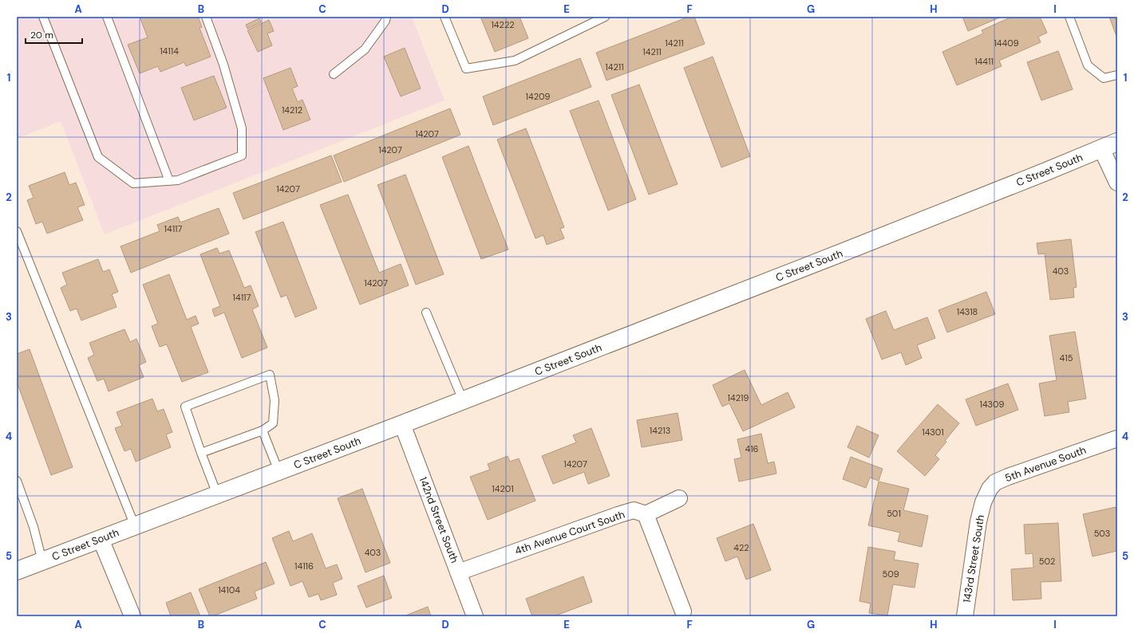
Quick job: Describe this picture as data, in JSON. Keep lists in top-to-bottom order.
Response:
{
  "streets": {
    "street": [
      "C Street South",
      "5th Avenue South",
      "142nd Street South",
      "4th Avenue Court South",
      "143rd Street South"
    ]
  },
  "crossings": [
    ["C Street South", "142nd Street South"],
    ["5th Avenue South", "143rd Street South"],
    ["142nd Street South", "4th Avenue Court South"]
  ],
  "house_numbers": [
    "14222",
    "14211",
    "14409",
    "14114",
    "14211",
    "14411",
    "14211",
    "14209",
    "14212",
    "14207",
    "14207",
    "14207",
    "14117",
    "403",
    "14207",
    "14117",
    "14318",
    "415",
    "14219",
    "14309",
    "14213",
    "14301",
    "416",
    "14207",
    "14201",
    "501",
    "503",
    "422",
    "403",
    "502",
    "14116",
    "509",
    "14104"
  ],
  "scale_bar": "20 m",
  "grid": {
    "columns": [
      "A",
      "B",
      "C",
      "D",
      "E",
      "F",
      "G",
      "H",
      "I"
    ],
    "rows": [
      "1",
      "2",
      "3",
      "4",
      "5"
    ]
  }
}
